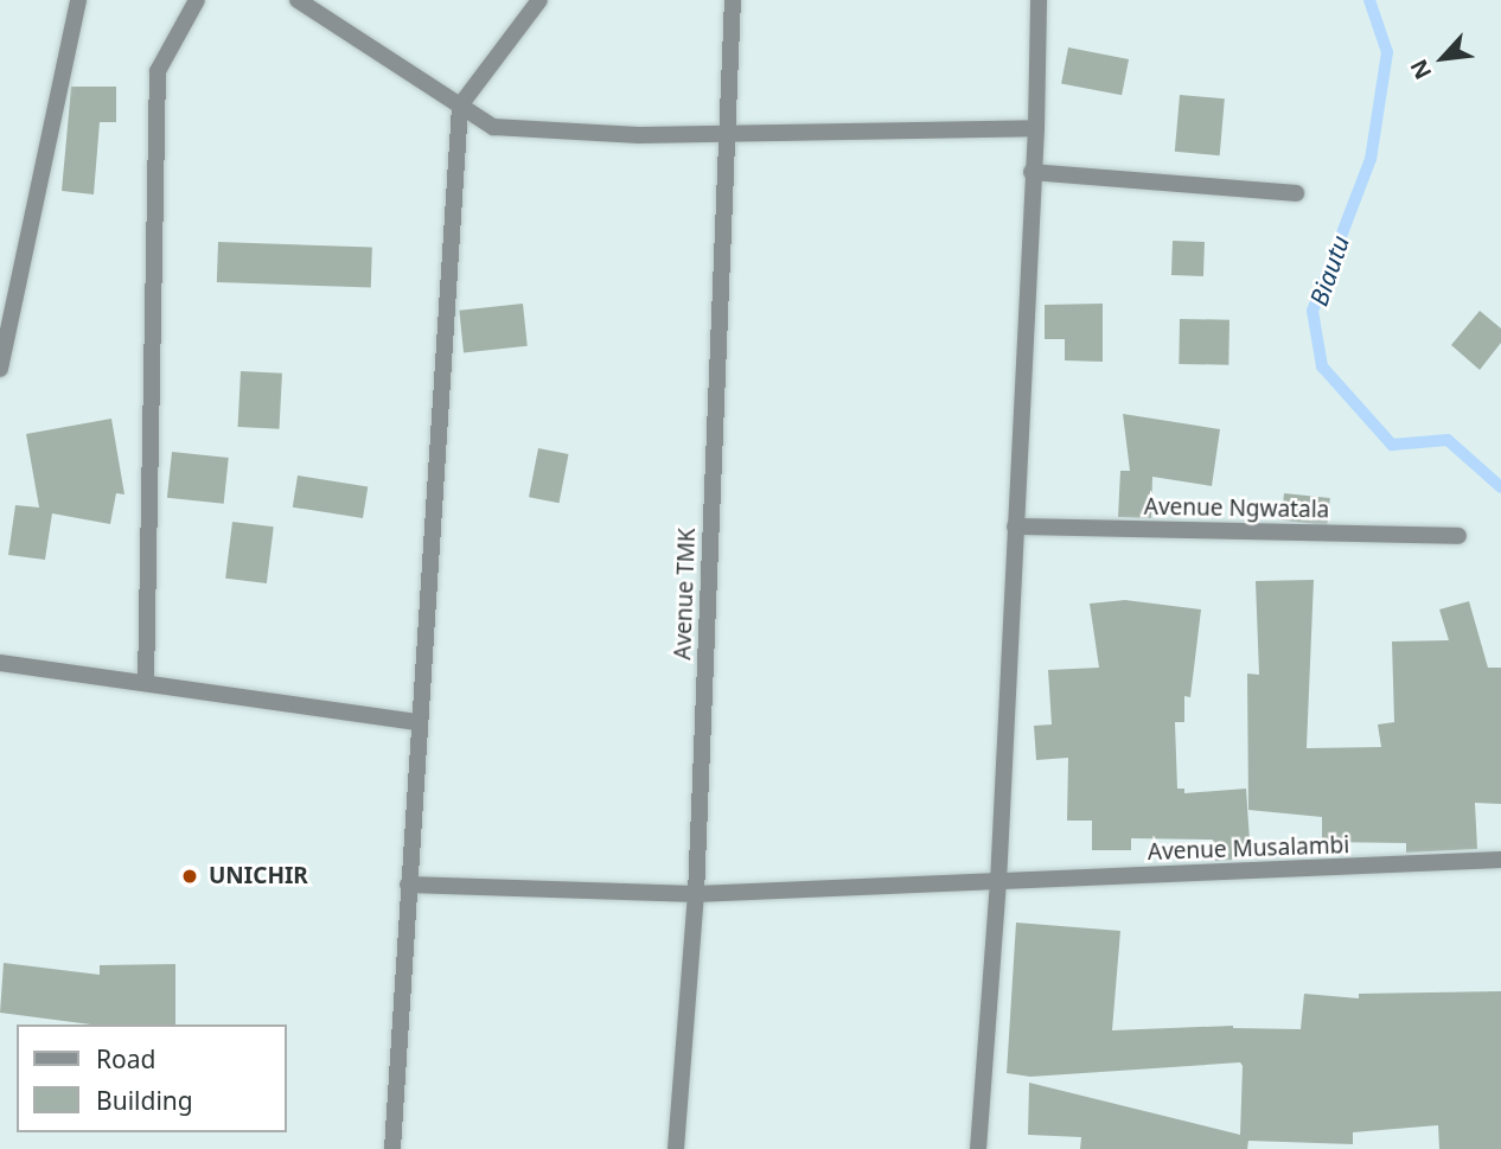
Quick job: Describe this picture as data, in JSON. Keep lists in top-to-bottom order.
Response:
{
  "streets": {
    "street": ["Avenue Ngwatala", "Avenue TMK", "Avenue Musalambi"]
  },
  "crossings": [
    ["Avenue TMK", "Avenue Musalambi"]
  ],
  "water": ["Biautu"],
  "places": ["UNICHIR"],
  "legend": ["Road", "Building"],
  "north": "bottom left"
}
